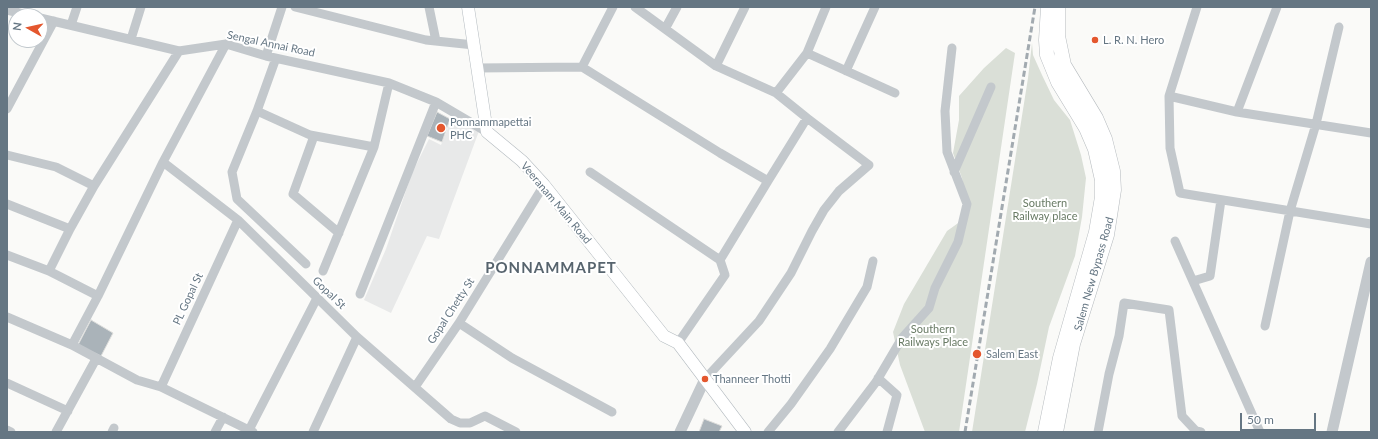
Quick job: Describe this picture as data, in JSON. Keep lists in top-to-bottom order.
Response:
{
  "streets": {
    "main road": ["Veeranam Main Road", "Salem New Bypass Road"],
    "street": [
      "Sengal Annai Road",
      "Gopal St",
      "PL Gopal St",
      "Gopal Chetty St"
    ]
  },
  "crossings": [
    ["Sengal Annai Road", "Veeranam Main Road"],
    ["Veeranam Main Road", "Gopal Chetty St"],
    ["Gopal St", "PL Gopal St"],
    ["Gopal St", "Gopal Chetty St"]
  ],
  "districts": ["PONNAMMAPET"],
  "parks": ["Southern Railway place", "Southern Railways Place"],
  "places": [
    "L. R. N. Hero",
    "Ponnammapettai PHC",
    "Salem East",
    "Thanneer Thotti"
  ],
  "scale_bar": "50 m",
  "north": "left"
}
